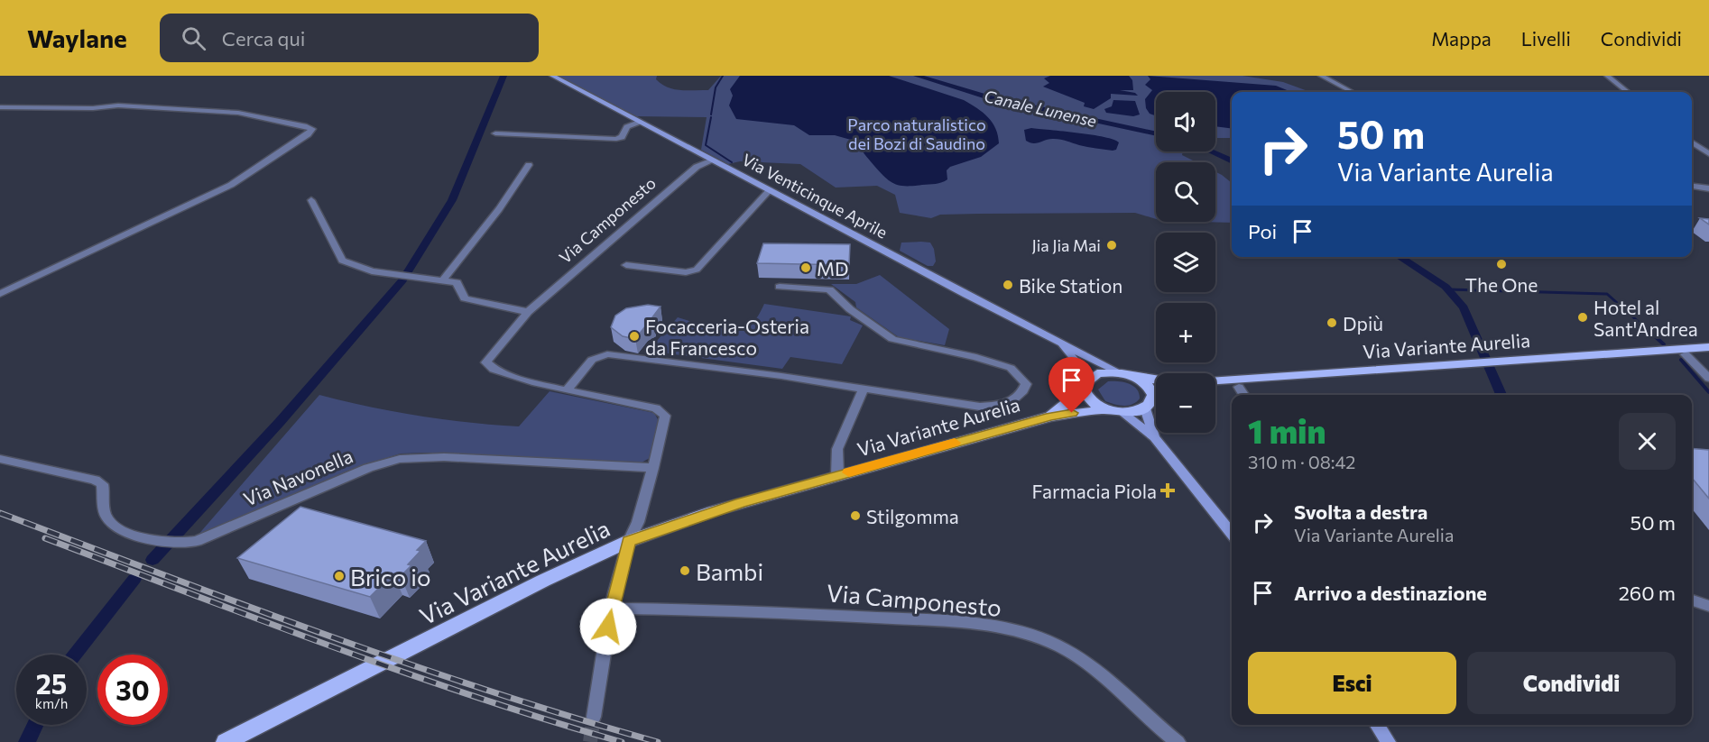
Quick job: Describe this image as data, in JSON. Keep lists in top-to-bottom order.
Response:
{
  "streets": {
    "main road": ["Via Venticinque Aprile", "Via Variante Aurelia"],
    "street": ["Via Camponesto", "Via Navonella"]
  },
  "crossings": [
    ["Via Venticinque Aprile", "Via Camponesto"],
    ["Via Venticinque Aprile", "Via Variante Aurelia"],
    ["Via Camponesto", "Via Variante Aurelia"],
    ["Via Camponesto", "Via Navonella"]
  ],
  "water": ["Canale Lunense"],
  "parks": ["Parco naturalistico dei Bozi di Saudino"],
  "places": {
    "other": [
      "Jia Jia Mai",
      "The One",
      "MD",
      "Bike Station",
      "Hotel al Sant'Andrea",
      "Dpiù",
      "Focacceria-Osteria da Francesco",
      "Stilgomma",
      "Bambi",
      "Brico io"
    ],
    "health": ["Farmacia Piola"]
  },
  "page": {
    "header": "Waylane",
    "search": "Cerca qui",
    "nav": ["Mappa", "Livelli", "Condividi"],
    "map_buttons": ["+", "−"],
    "turn": ["50 m", "Via Variante Aurelia"],
    "then": "Poi",
    "heading": ["1 min", "310 m · 08:42"],
    "list": [
      {
        "name": "Svolta a destra",
        "note": "Via Variante Aurelia",
        "value": "50 m"
      },
      {
        "name": "Arrivo a destinazione",
        "value": "260 m"
      }
    ],
    "buttons": ["Esci", "Condividi"],
    "speed": "25 km/h",
    "limit": "30"
  }
}
